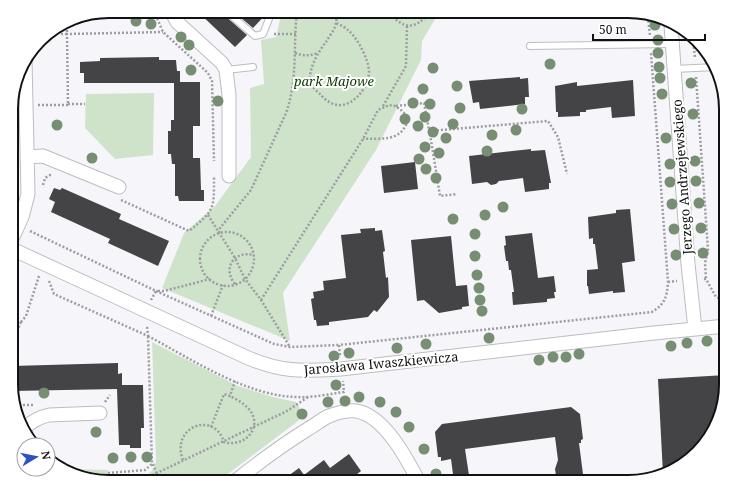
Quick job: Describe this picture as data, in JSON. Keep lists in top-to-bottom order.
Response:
{
  "streets": {
    "street": ["Jerzego Andrzejewskiego", "Jarosława Iwaszkiewicza"]
  },
  "crossings": [
    ["Jerzego Andrzejewskiego", "Jarosława Iwaszkiewicza"]
  ],
  "parks": ["park Majowe"],
  "scale_bar": "50 m",
  "north": "right"
}
